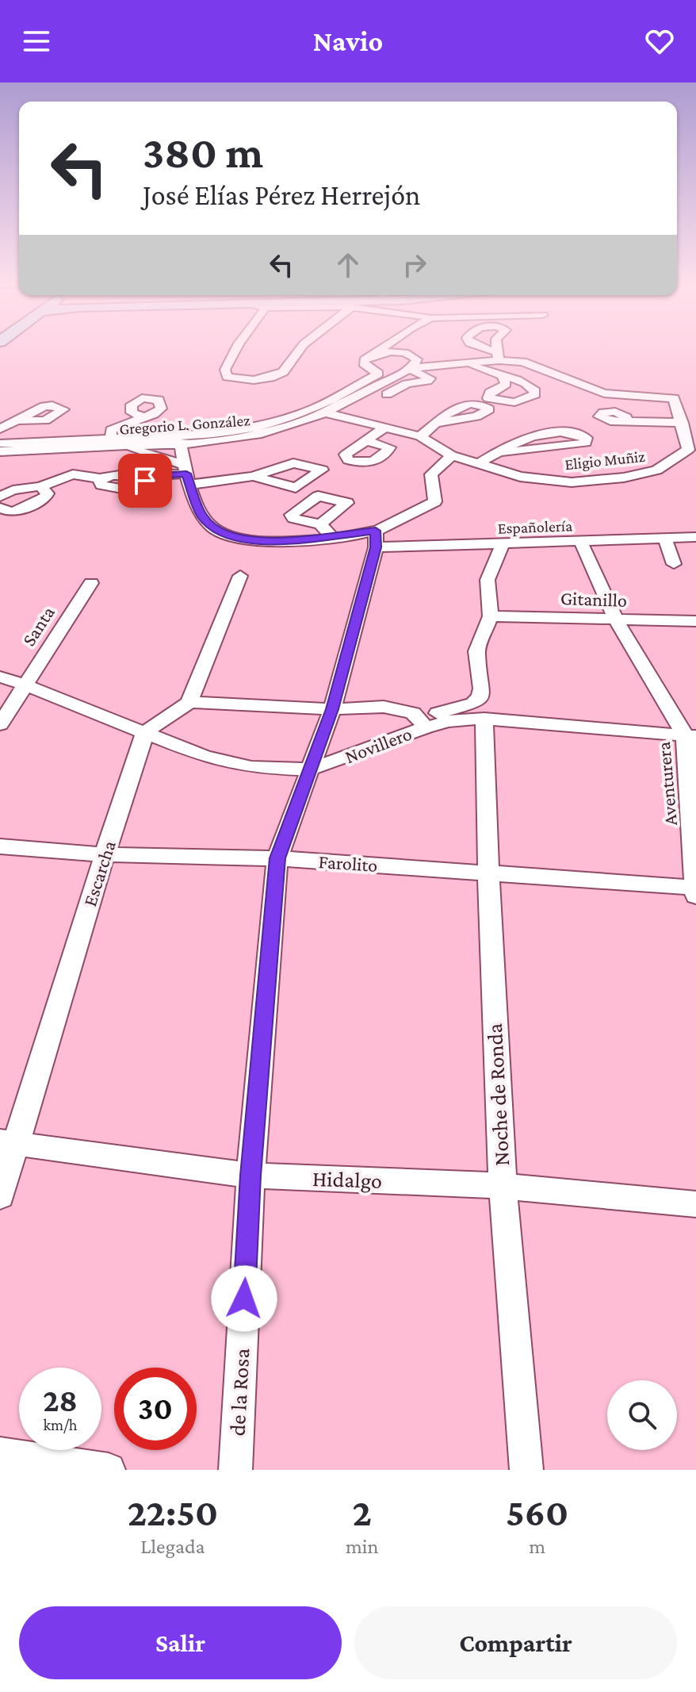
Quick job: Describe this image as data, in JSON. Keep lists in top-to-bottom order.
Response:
{
  "streets": {
    "street": [
      "Gregorio L. González",
      "Eligio Muñiz",
      "Españolería",
      "Gitanillo",
      "Santa",
      "Novillero",
      "Aventurera",
      "Farolito",
      "Escarcha",
      "Noche de Ronda",
      "Hidalgo",
      "de la Rosa"
    ]
  },
  "crossings": [
    ["Gregorio L. González", "Eligio Muñiz"],
    ["Españolería", "Aventurera"],
    ["Españolería", "de la Rosa"],
    ["Gitanillo", "Aventurera"],
    ["Santa", "Novillero"],
    ["Novillero", "Aventurera"],
    ["Novillero", "Escarcha"],
    ["Novillero", "Noche de Ronda"],
    ["Novillero", "de la Rosa"],
    ["Aventurera", "Farolito"],
    ["Farolito", "Escarcha"],
    ["Farolito", "Noche de Ronda"],
    ["Farolito", "de la Rosa"],
    ["Escarcha", "Hidalgo"],
    ["Noche de Ronda", "Hidalgo"],
    ["Hidalgo", "de la Rosa"]
  ],
  "page": {
    "header": "Navio",
    "turn": ["380 m", "José Elías Pérez Herrejón"],
    "speed": "28 km/h",
    "limit": "30",
    "eta": [
      "22:50",
      "Llegada",
      "2",
      "min",
      "560",
      "m"
    ],
    "buttons": ["Salir", "Compartir"]
  }
}
